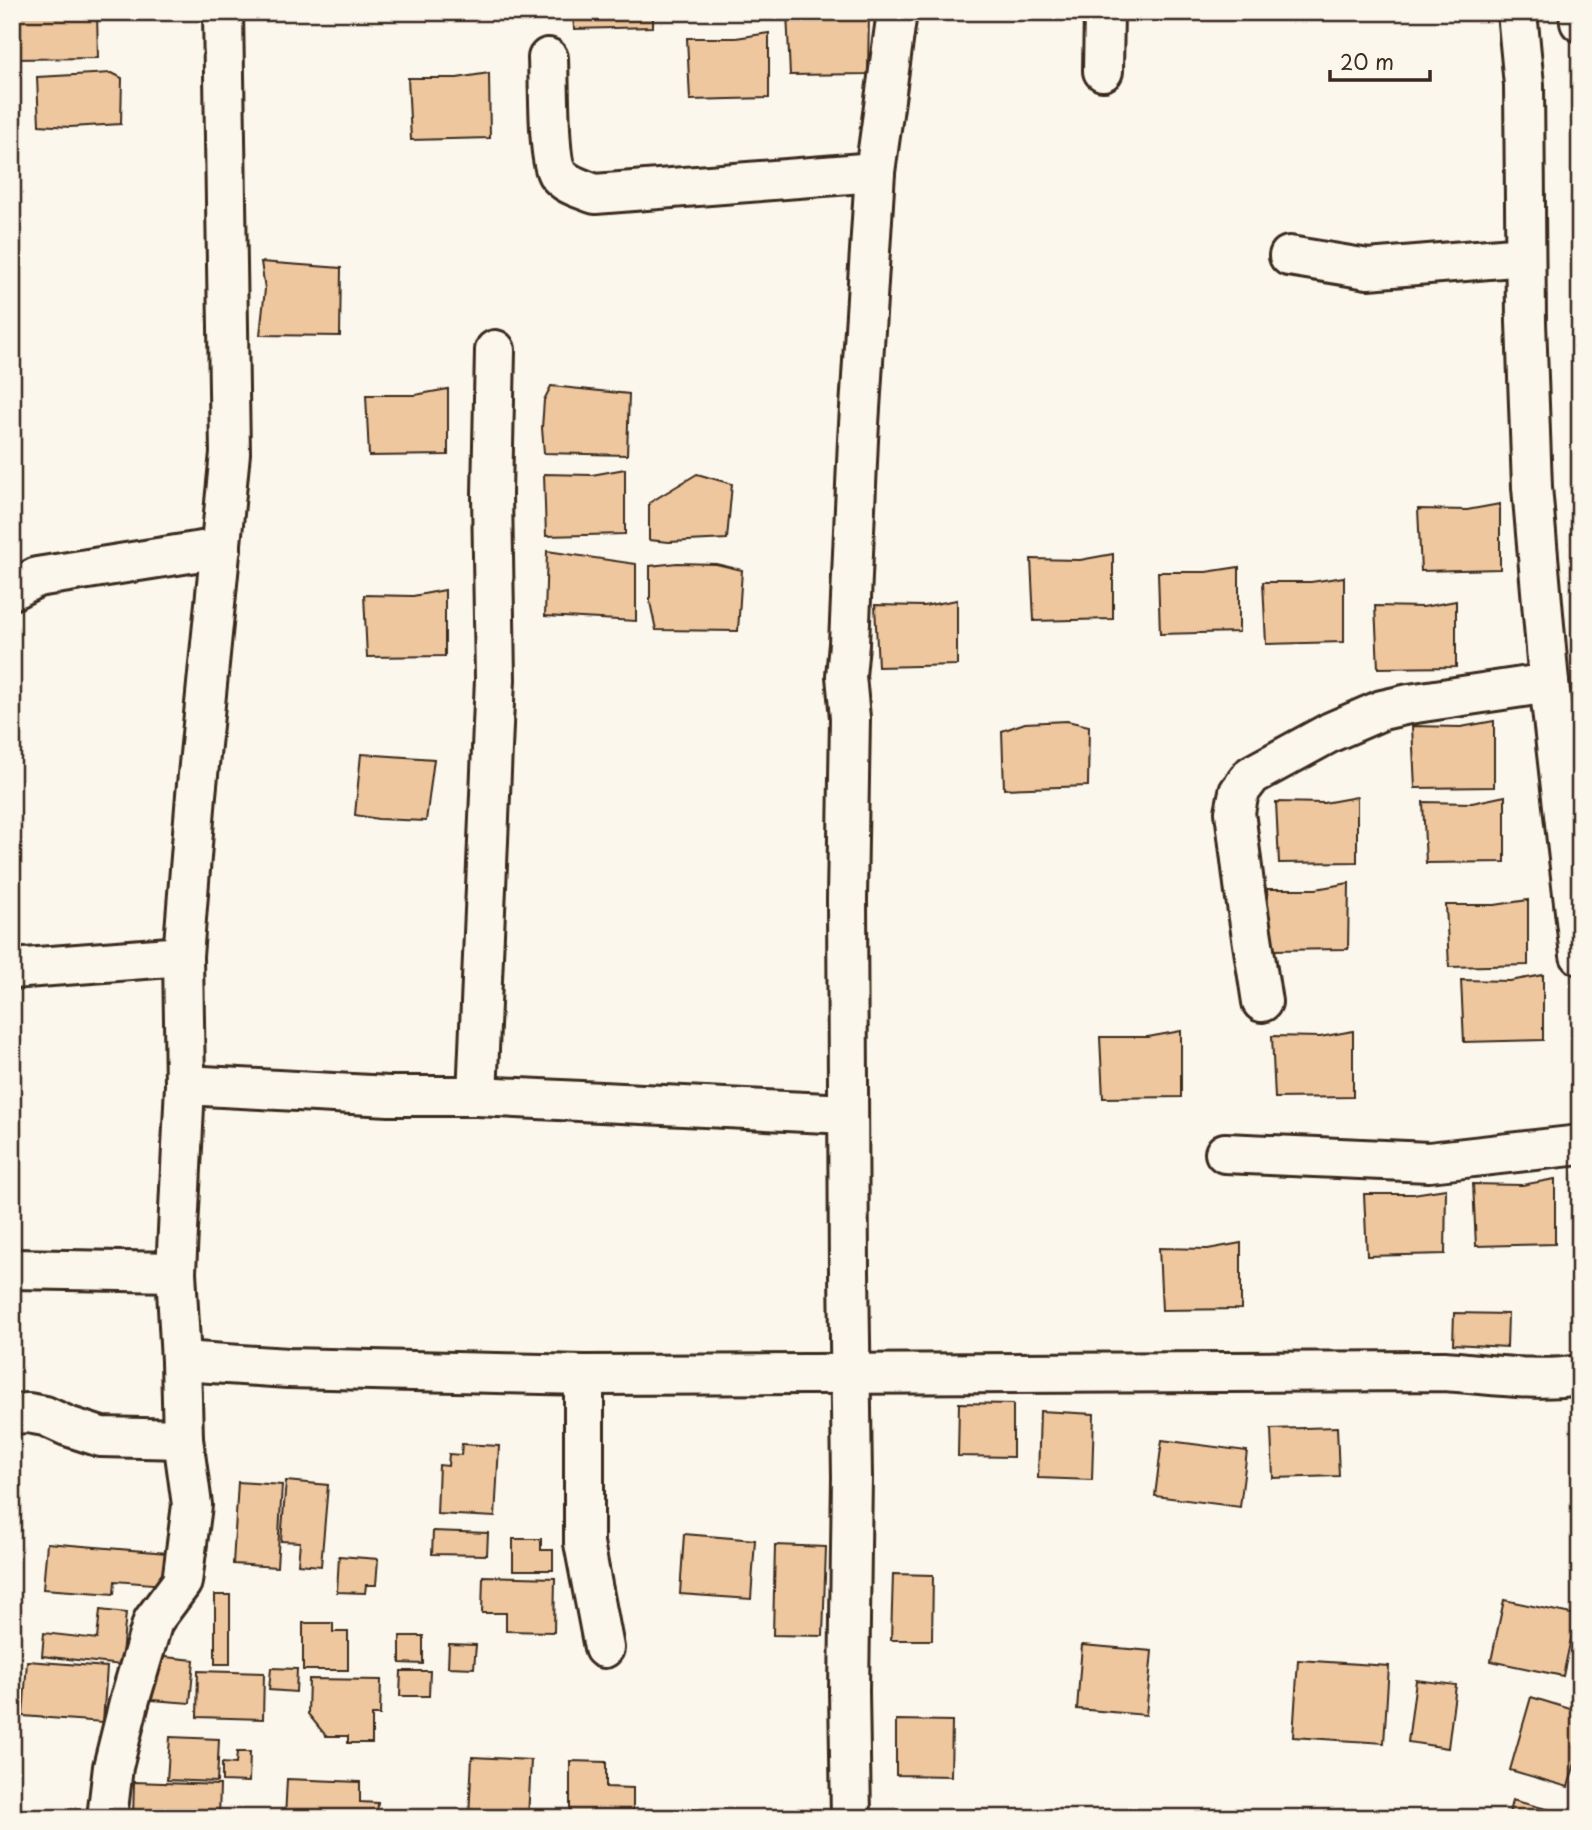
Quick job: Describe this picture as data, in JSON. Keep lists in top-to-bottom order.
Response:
{
  "scale_bar": "20 m"
}
